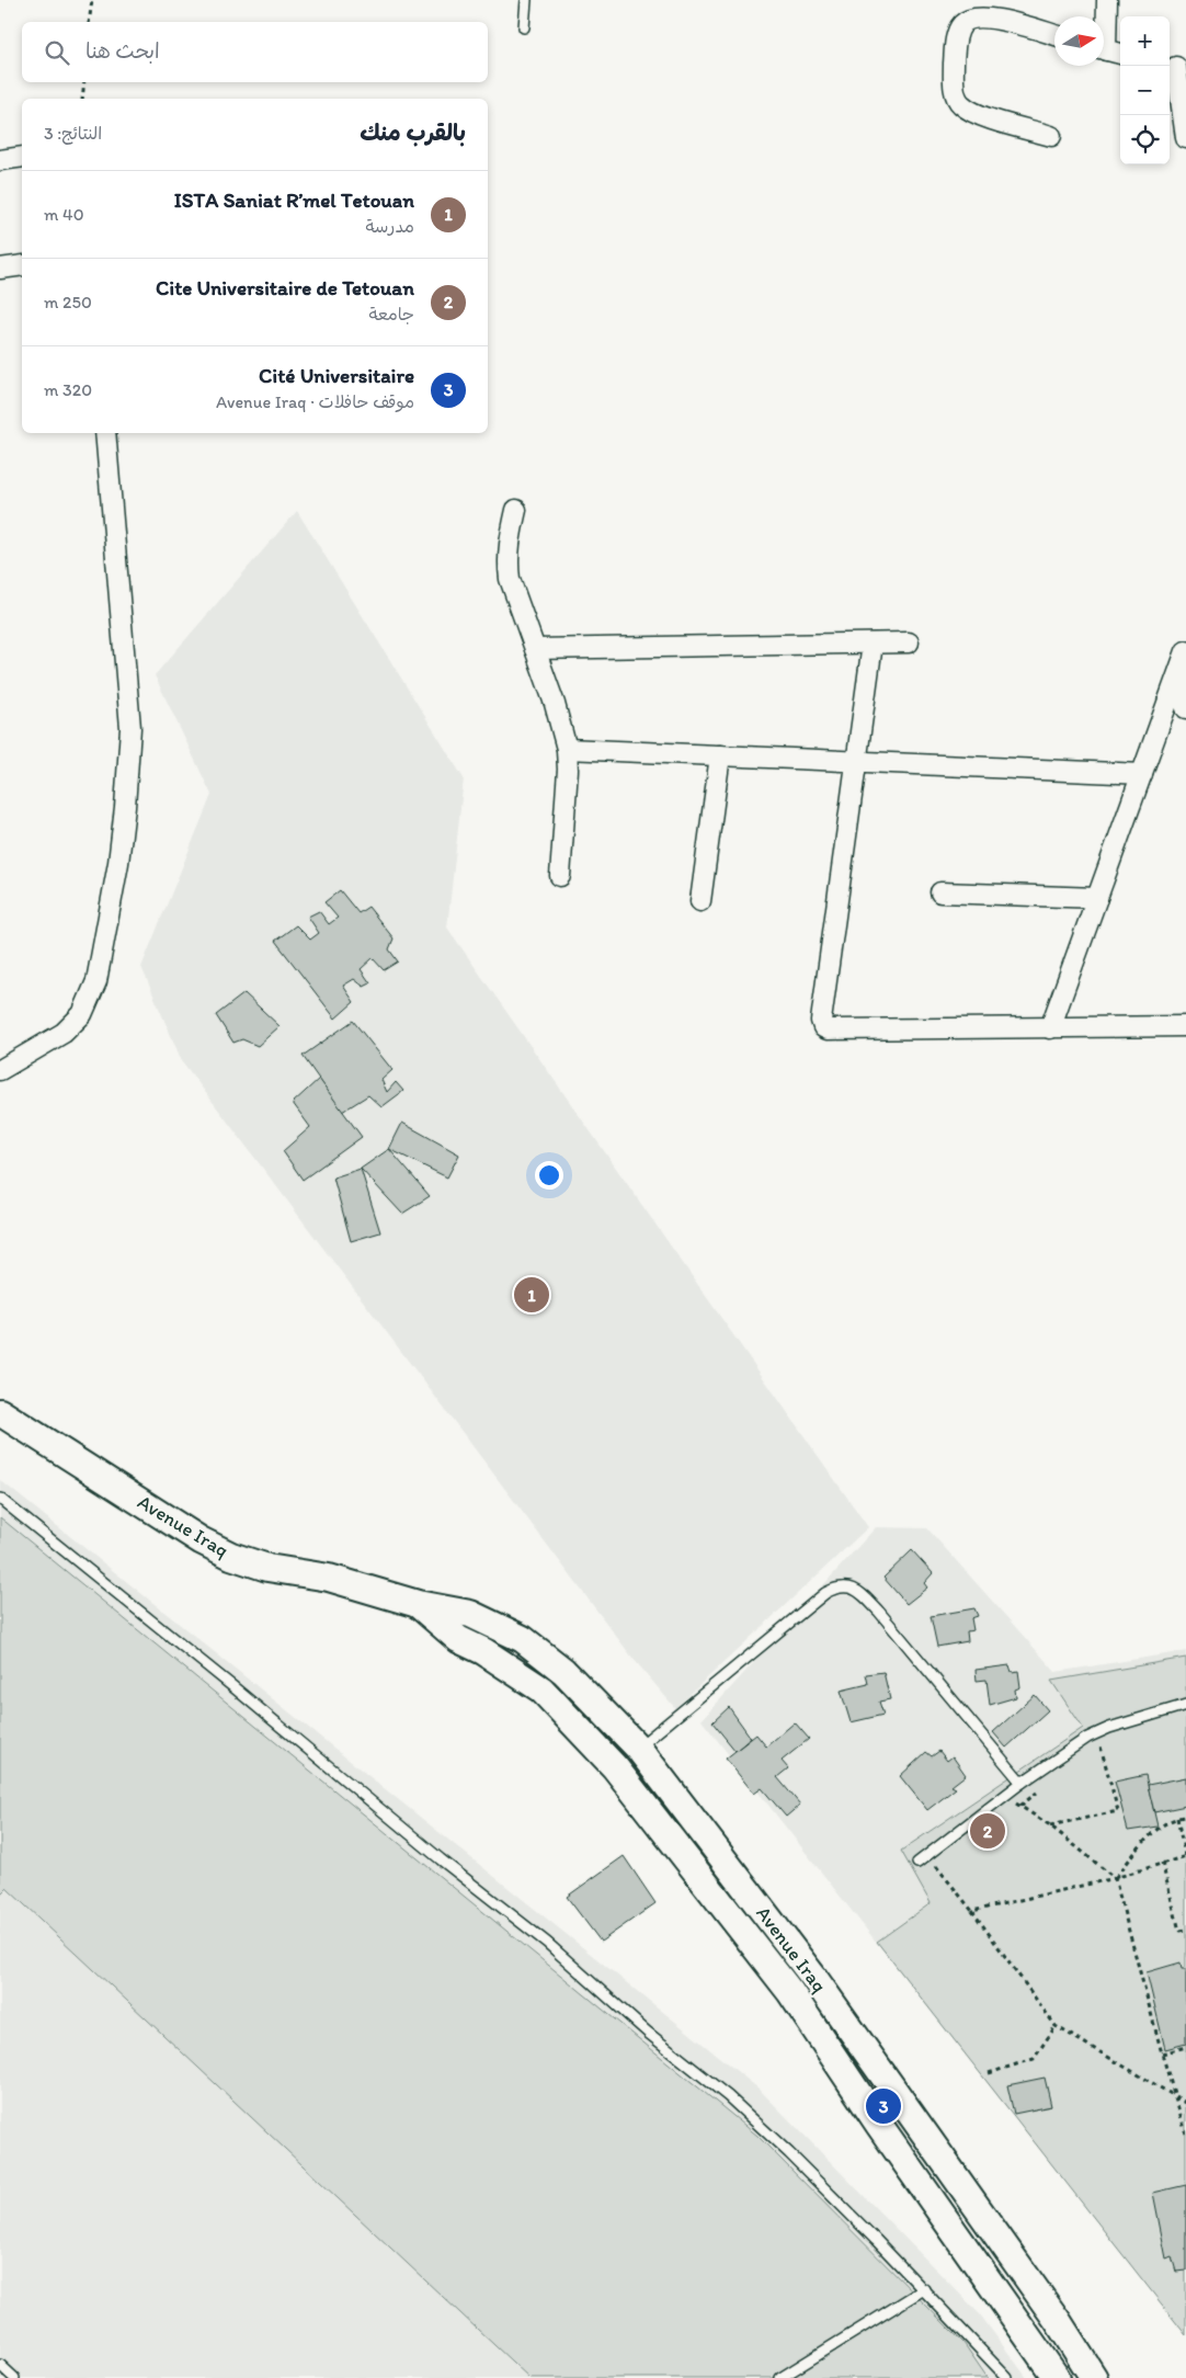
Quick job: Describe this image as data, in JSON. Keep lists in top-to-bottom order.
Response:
{
  "streets": {
    "street": ["Avenue Iraq"]
  },
  "north": "right",
  "page": {
    "map_buttons": ["+", "−"],
    "search": "ابحث هنا",
    "heading": ["بالقرب منك", "النتائج: 3"],
    "list": [
      {
        "mark": "1",
        "name": "ISTA Saniat R’mel Tetouan",
        "note": "مدرسة",
        "value": "40 m"
      },
      {
        "mark": "2",
        "name": "Cite Universitaire de Tetouan",
        "note": "جامعة",
        "value": "250 m"
      },
      {
        "mark": "3",
        "name": "Cité Universitaire",
        "note": "موقف حافلات · Avenue Iraq",
        "value": "320 m"
      }
    ],
    "pins": ["1", "2", "3"]
  }
}
